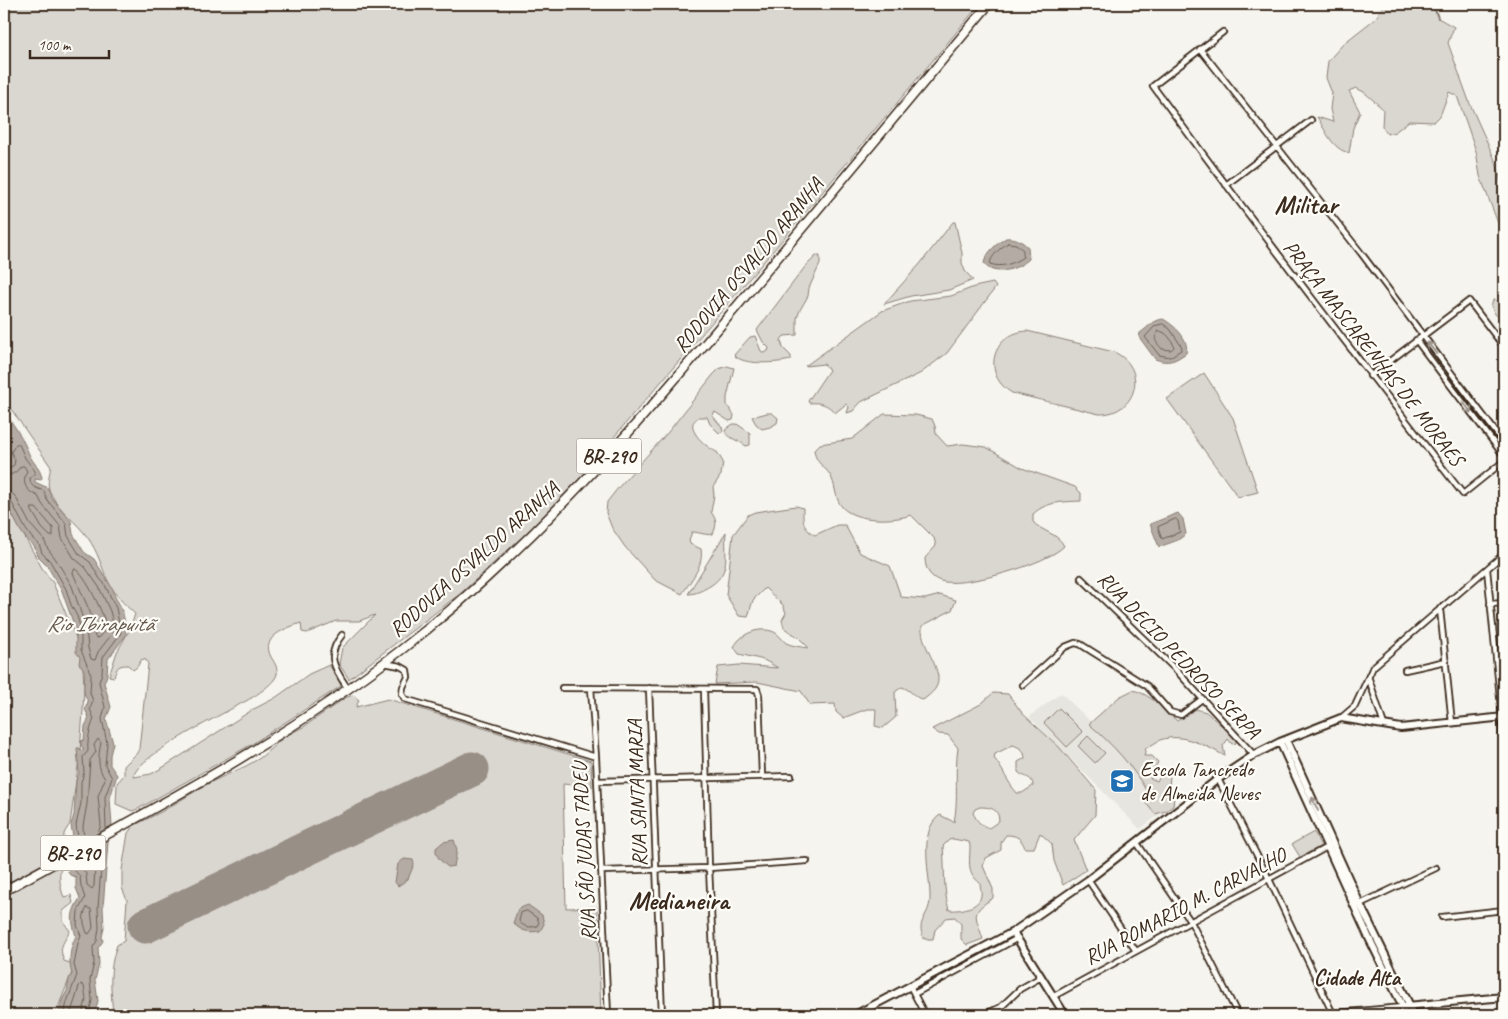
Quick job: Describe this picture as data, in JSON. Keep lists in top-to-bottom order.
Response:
{
  "streets": {
    "highway": ["RODOVIA OSVALDO ARANHA", "BR-290"],
    "street": [
      "PRAÇA MASCARENHAS DE MORAES",
      "RUA DECIO PEDROSO SERPA",
      "RUA SANTA MARIA",
      "RUA SÃO JUDAS TADEU",
      "RUA ROMARIO M. CARVALHO"
    ]
  },
  "districts": ["Militar", "Medianeira", "Cidade Alta"],
  "water": ["Rio Ibirapuitã"],
  "places": {
    "school or university": ["Escola Tancredo de Almeida Neves"]
  },
  "scale_bar": "100 m"
}
